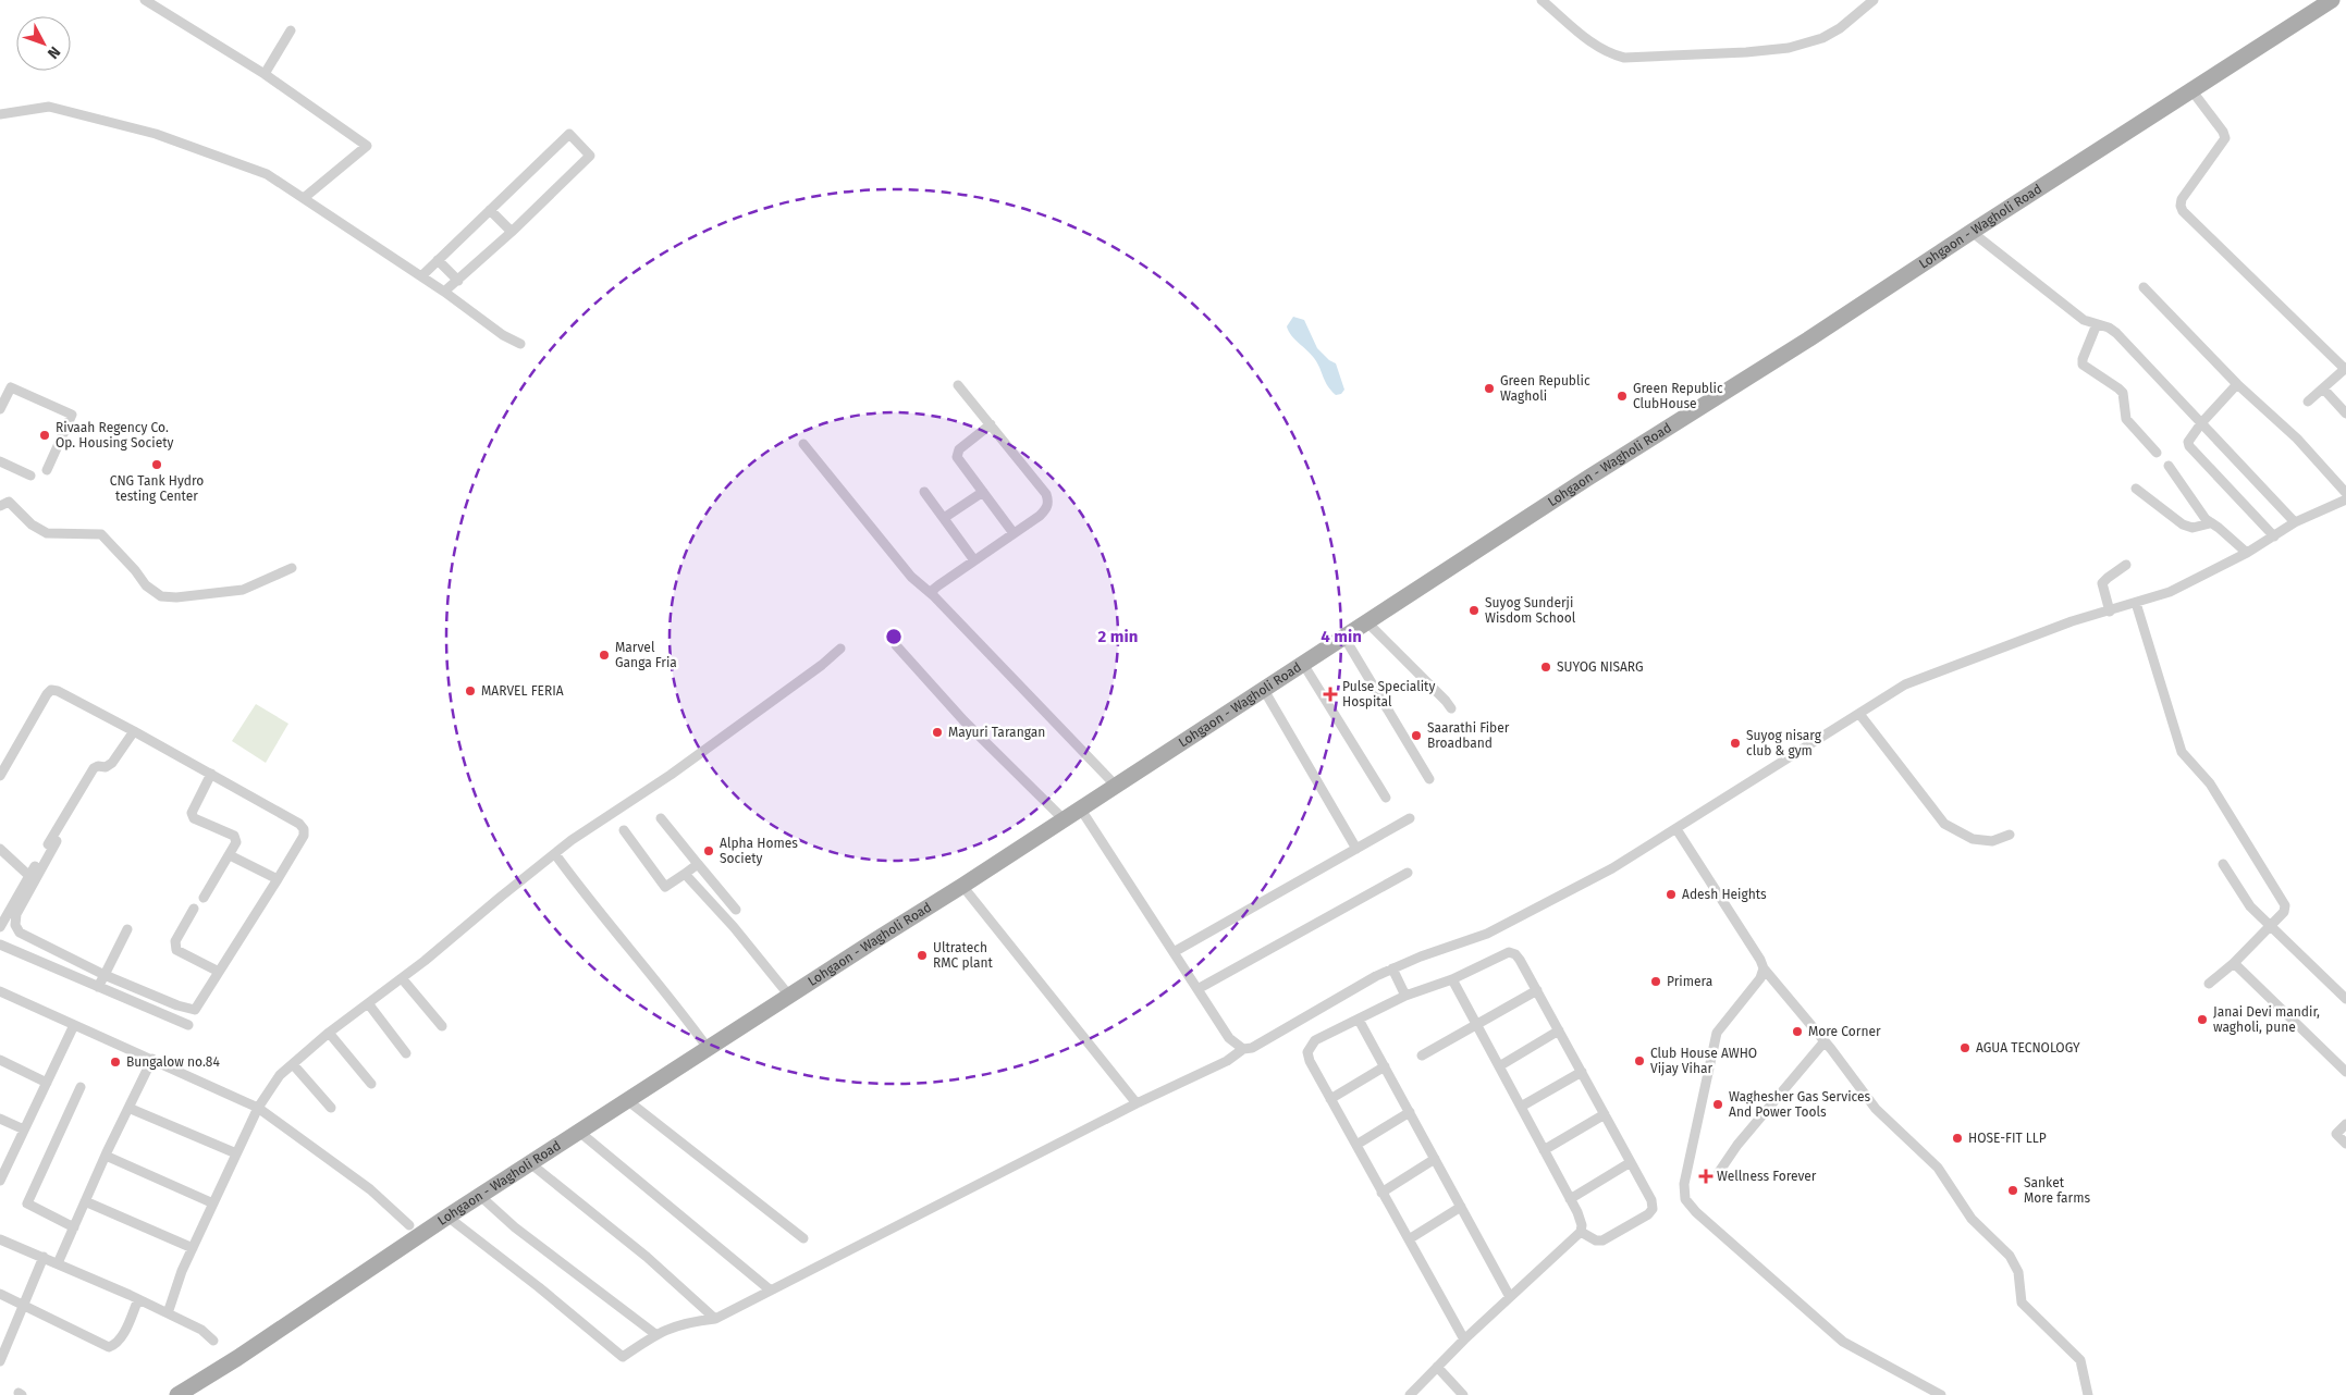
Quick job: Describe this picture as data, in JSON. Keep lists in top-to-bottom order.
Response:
{
  "streets": {
    "main road": ["Lohgaon - Wagholi Road"]
  },
  "places": {
    "other": [
      "Green Republic Wagholi",
      "Green Republic ClubHouse",
      "Rivaah Regency Co. Op. Housing Society",
      "CNG Tank Hydro testing Center",
      "Suyog Sunderji Wisdom School",
      "Marvel Ganga Fria",
      "SUYOG NISARG",
      "MARVEL FERIA",
      "Mayuri Tarangan",
      "Saarathi Fiber Broadband",
      "Suyog nisarg club & gym",
      "Alpha Homes Society",
      "Adesh Heights",
      "Ultratech RMC plant",
      "Primera",
      "Janai Devi mandir, wagholi, pune",
      "More Corner",
      "AGUA TECNOLOGY",
      "Club House AWHO Vijay Vihar",
      "Bungalow no.84",
      "Waghesher Gas Services And Power Tools",
      "HOSE-FIT LLP",
      "Sanket More farms"
    ],
    "health": ["Pulse Speciality Hospital", "Wellness Forever"]
  },
  "north": "bottom right",
  "rings": ["2 min", "4 min"]
}
